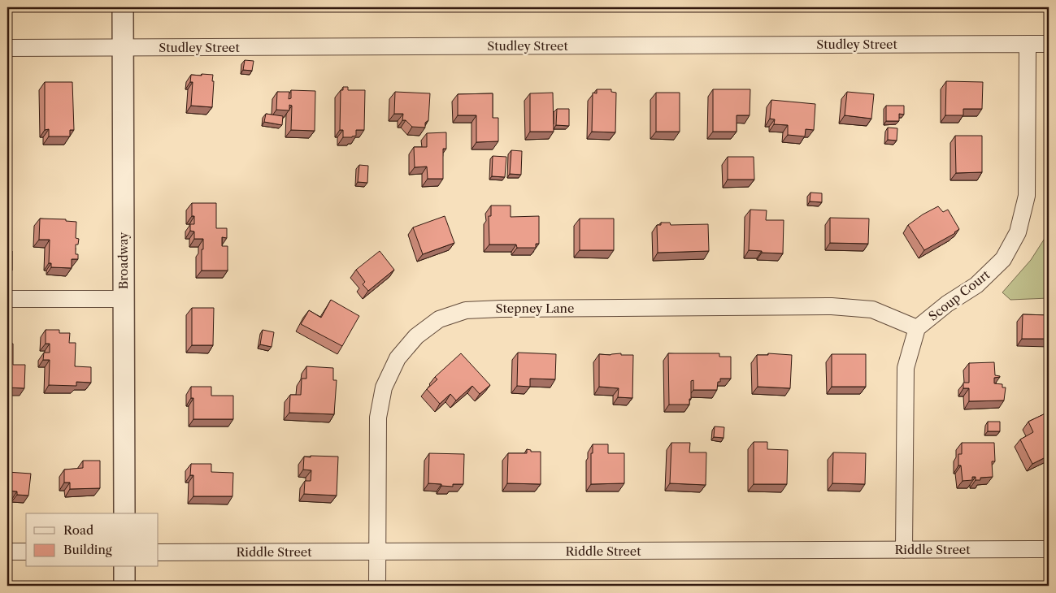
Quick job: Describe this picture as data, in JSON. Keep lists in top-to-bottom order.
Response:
{
  "streets": {
    "street": [
      "Studley Street",
      "Broadway",
      "Scoup Court",
      "Stepney Lane",
      "Riddle Street"
    ]
  },
  "crossings": [
    ["Studley Street", "Broadway"],
    ["Studley Street", "Scoup Court"],
    ["Scoup Court", "Stepney Lane"],
    ["Scoup Court", "Riddle Street"],
    ["Stepney Lane", "Riddle Street"]
  ],
  "legend": ["Road", "Building"]
}
